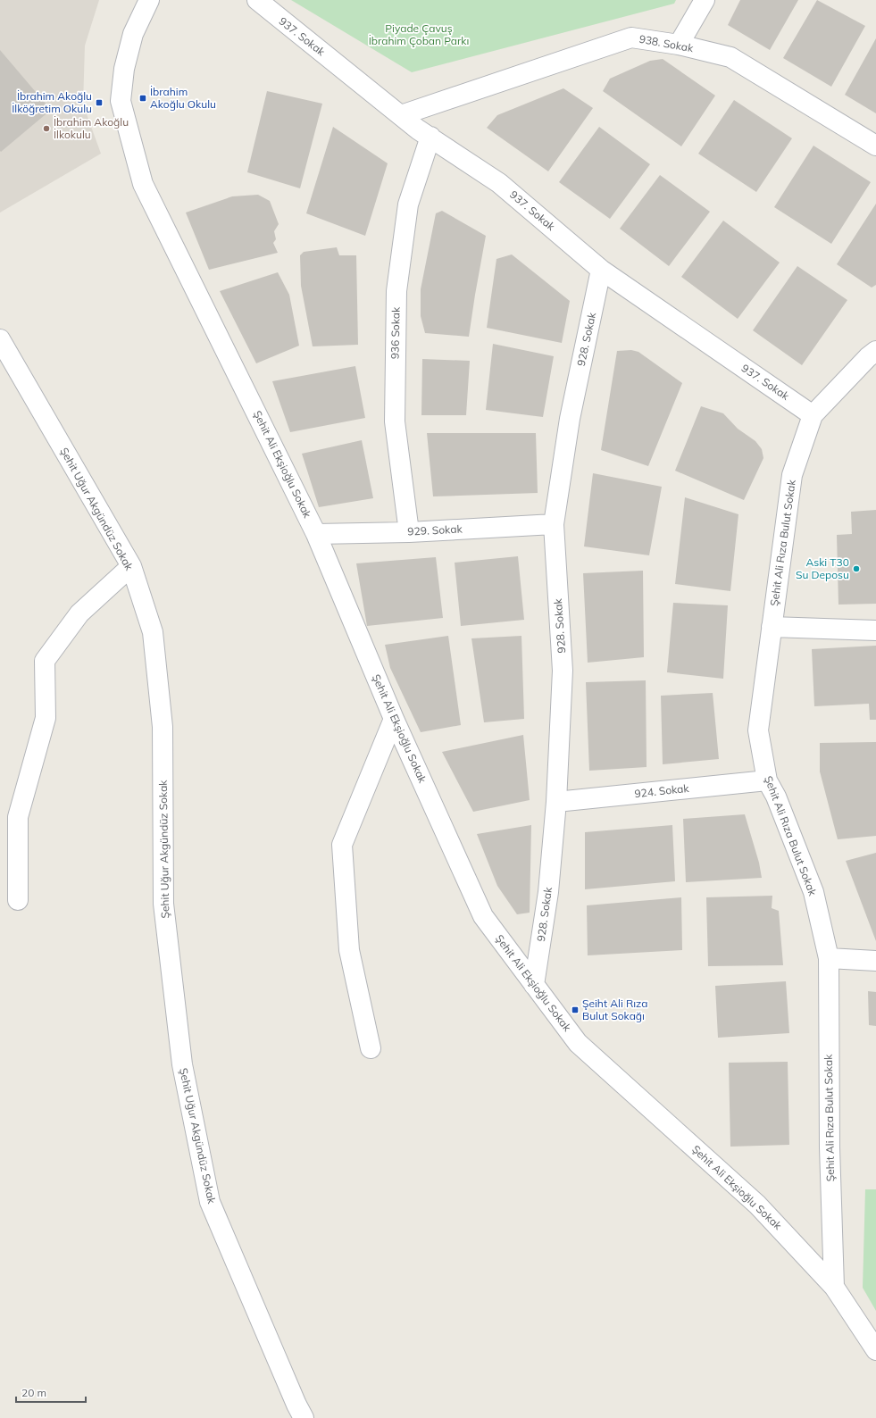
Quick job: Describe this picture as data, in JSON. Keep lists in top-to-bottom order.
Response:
{
  "streets": {
    "street": [
      "937. Sokak",
      "938. Sokak",
      "936 Sokak",
      "928. Sokak",
      "Şehit Ali Ekşioğlu Sokak",
      "Şehit Uğur Akgündüz Sokak",
      "929. Sokak",
      "Şehit Ali Rıza Bulut Sokak",
      "924. Sokak"
    ]
  },
  "crossings": [
    ["937. Sokak", "938. Sokak"],
    ["937. Sokak", "936 Sokak"],
    ["937. Sokak", "928. Sokak"],
    ["937. Sokak", "Şehit Ali Rıza Bulut Sokak"],
    ["936 Sokak", "929. Sokak"],
    ["928. Sokak", "Şehit Ali Ekşioğlu Sokak"],
    ["928. Sokak", "929. Sokak"],
    ["928. Sokak", "924. Sokak"],
    ["Şehit Ali Ekşioğlu Sokak", "929. Sokak"],
    ["Şehit Ali Ekşioğlu Sokak", "Şehit Ali Rıza Bulut Sokak"],
    ["Şehit Ali Rıza Bulut Sokak", "924. Sokak"]
  ],
  "parks": ["Piyade Çavuş İbrahim Çoban Parkı"],
  "places": {
    "transit": ["İbrahim Akoğlu Okulu", "İbrahim Akoğlu İlköğretim Okulu", "Şeiht Ali Rıza Bulut Sokağı"],
    "other": ["İbrahim Akoğlu İlkokulu", "Aski T30 Su Deposu"]
  },
  "scale_bar": "20 m"
}
